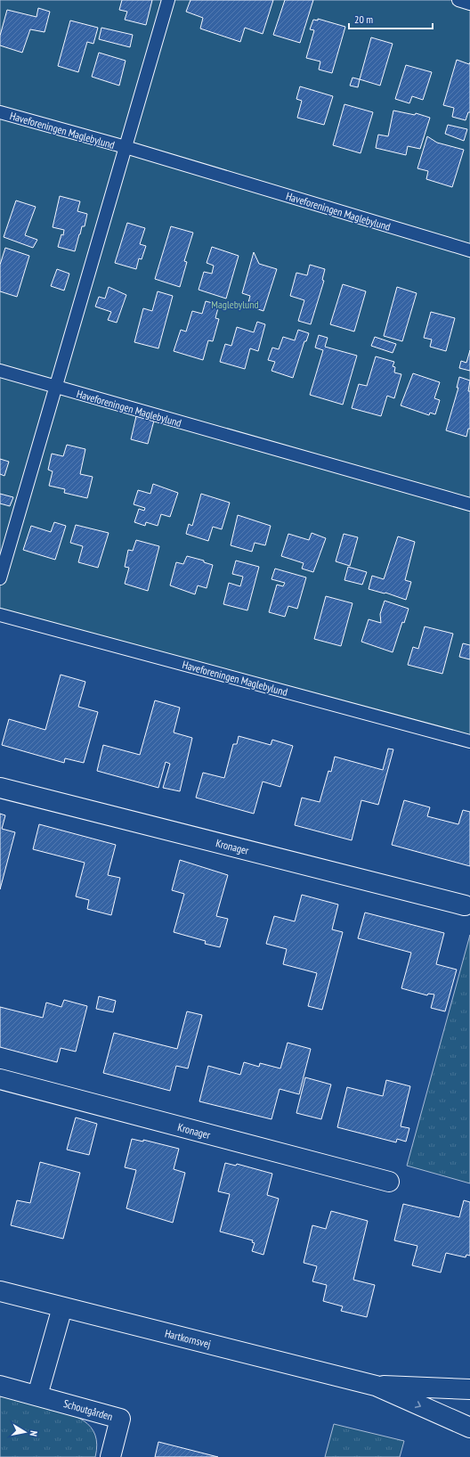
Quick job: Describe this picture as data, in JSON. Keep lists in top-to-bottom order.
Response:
{
  "streets": {
    "street": ["Kronager", "Hartkornsvej", "Schoutgården"],
    "lane": ["Haveforeningen Maglebylund"]
  },
  "parks": ["Maglebylund"],
  "scale_bar": "20 m",
  "north": "right"
}
